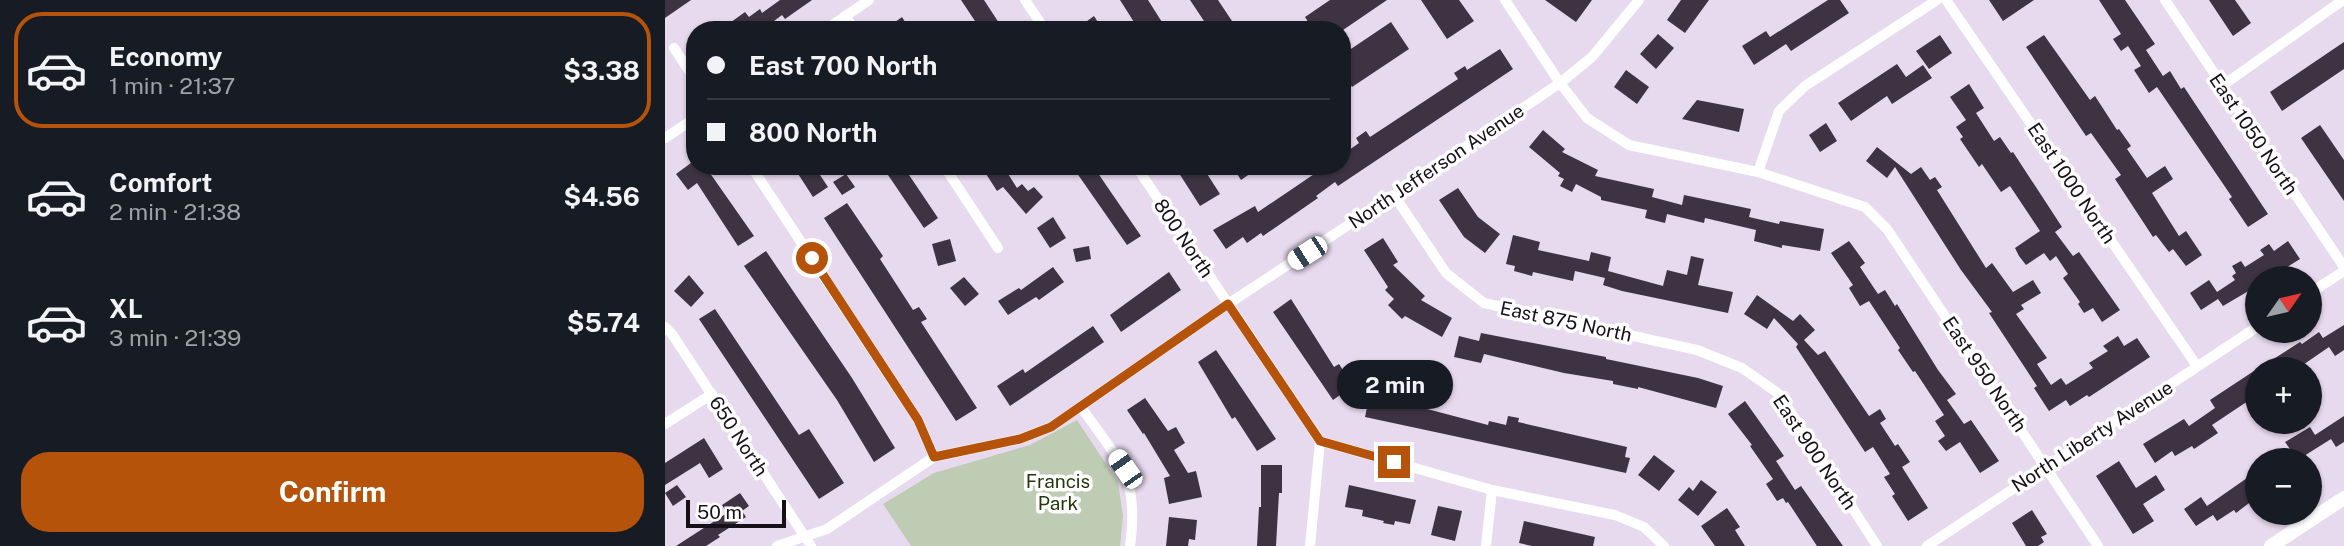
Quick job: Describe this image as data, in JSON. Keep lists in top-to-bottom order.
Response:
{
  "streets": {
    "street": [
      "East 1050 North",
      "North Jefferson Avenue",
      "East 1000 North",
      "800 North",
      "East 875 North",
      "East 950 North",
      "650 North",
      "North Liberty Avenue",
      "East 900 North"
    ]
  },
  "crossings": [
    ["North Jefferson Avenue", "800 North"],
    ["North Jefferson Avenue", "East 875 North"],
    ["North Jefferson Avenue", "650 North"],
    ["East 1000 North", "North Liberty Avenue"],
    ["East 875 North", "East 900 North"],
    ["East 950 North", "North Liberty Avenue"]
  ],
  "parks": ["Francis Park"],
  "scale_bar": "50 m",
  "north": "top right",
  "page": {
    "list": [
      {
        "name": "Economy",
        "note": "1 min · 21:37",
        "value": "$3.38"
      },
      {
        "name": "Comfort",
        "note": "2 min · 21:38",
        "value": "$4.56"
      },
      {
        "name": "XL",
        "note": "3 min · 21:39",
        "value": "$5.74"
      }
    ],
    "banner": ["East 700 North", "800 North"],
    "map_buttons": ["+", "−"],
    "bubble": "2 min",
    "buttons": "Confirm",
    "scale": "50 m"
  }
}
